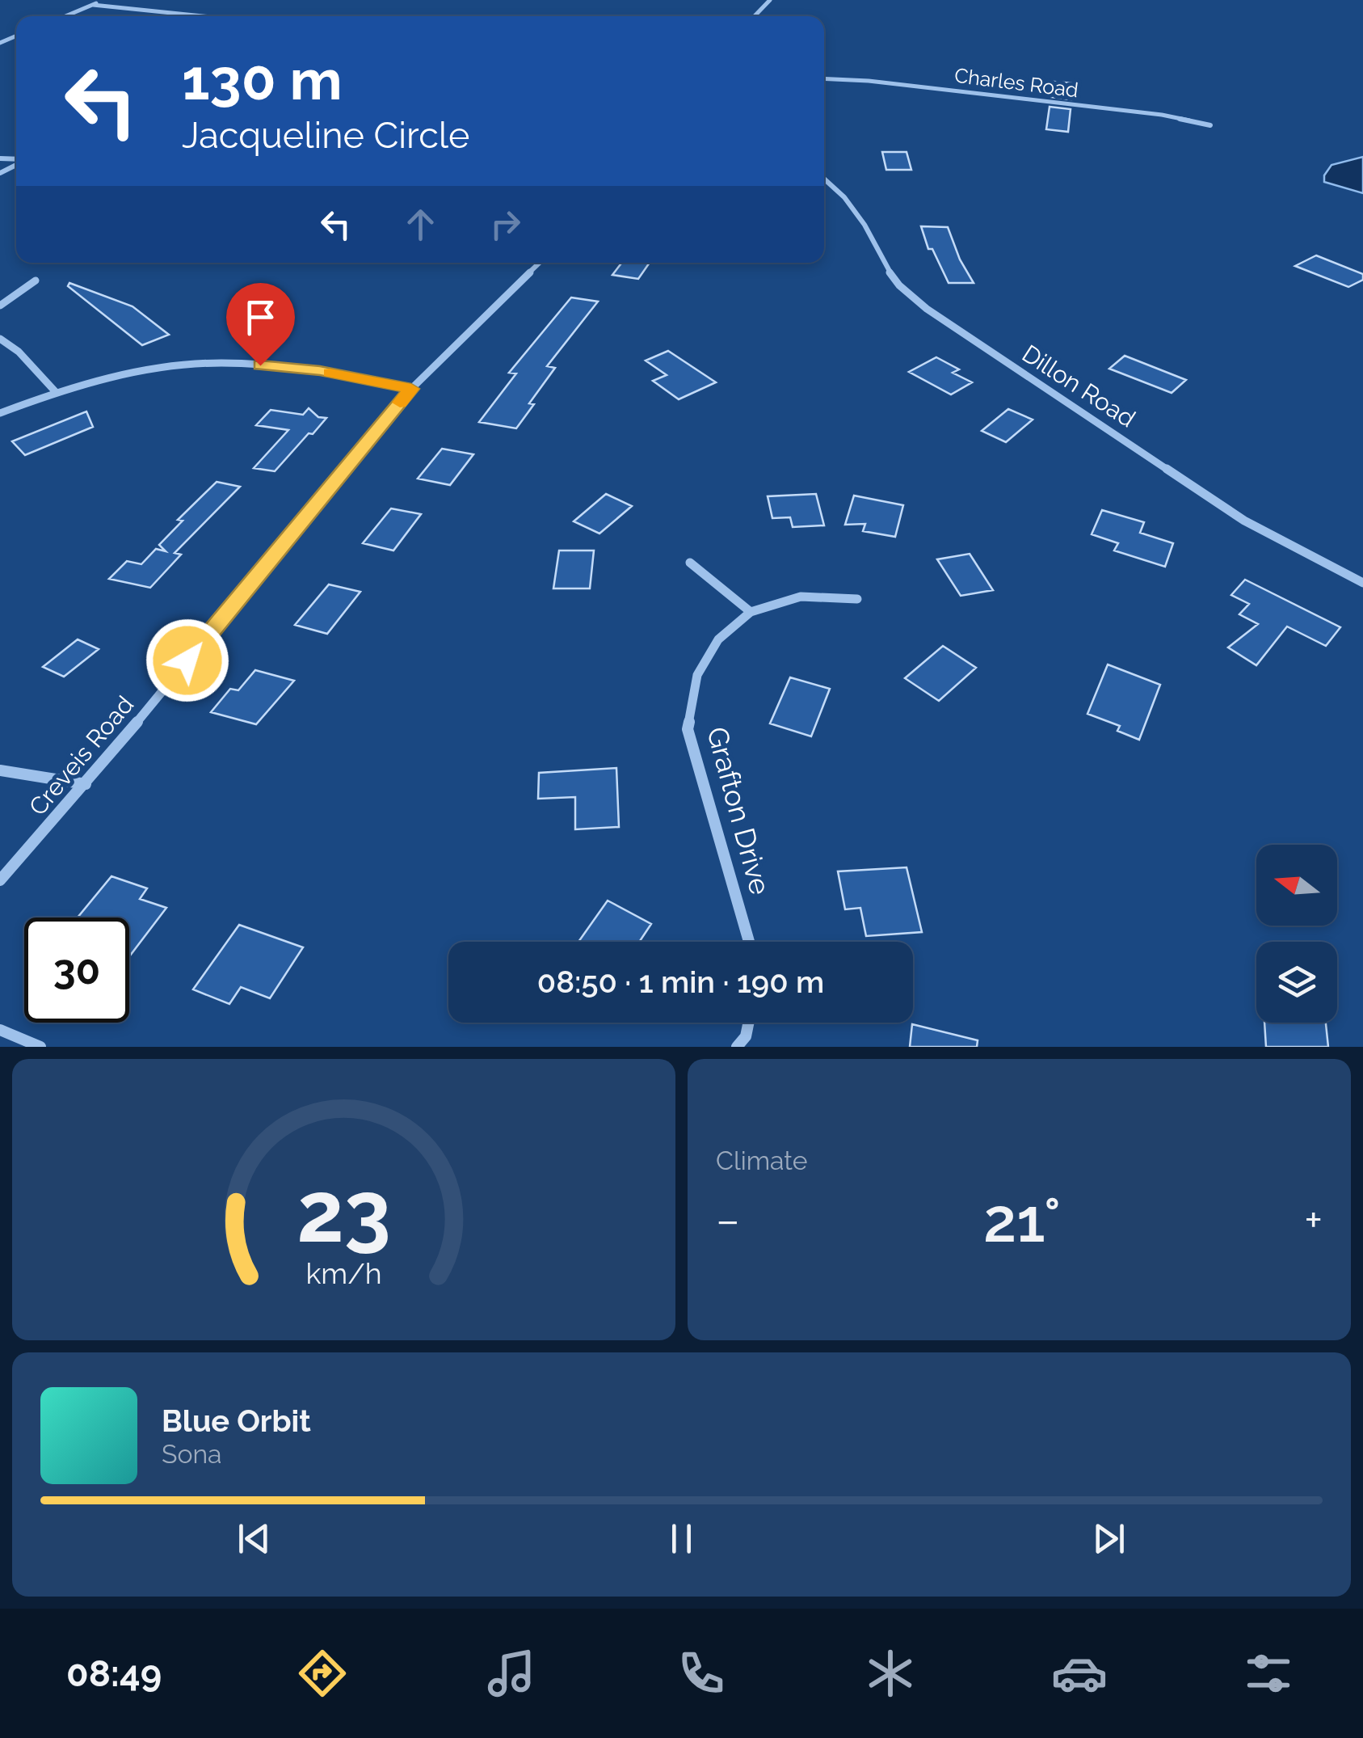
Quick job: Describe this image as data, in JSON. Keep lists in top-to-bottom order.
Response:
{
  "streets": {
    "street": [
      "Charles Road",
      "Dillon Road",
      "Creveis Road",
      "Grafton Drive"
    ]
  },
  "north": "left",
  "page": {
    "turn": ["130 m", "Jacqueline Circle"],
    "limit": "30",
    "trip": "08:50 · 1 min · 190 m",
    "tile": "Climate",
    "heat": ["−", "21°", "+"],
    "song": ["Blue Orbit", "Sona"],
    "tabs": "08:49",
    "gauge": ["23", "km/h"]
  }
}
